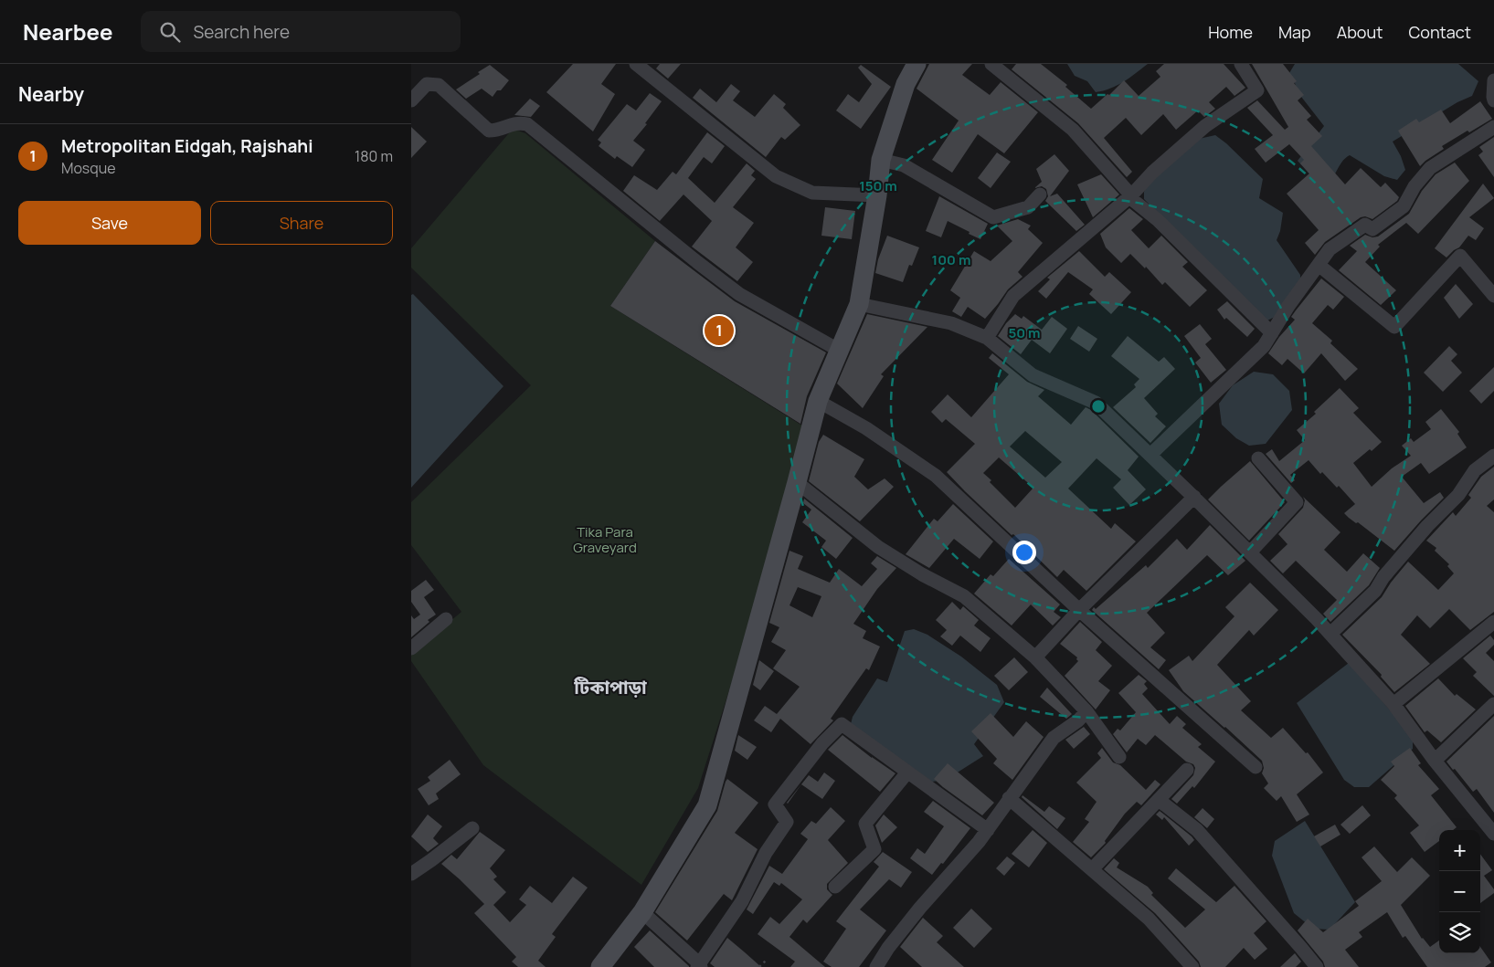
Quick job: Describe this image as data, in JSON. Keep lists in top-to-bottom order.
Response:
{
  "districts": ["টিকাপাড়া"],
  "parks": ["Tika Para Graveyard"],
  "page": {
    "header": "Nearbee",
    "search": "Search here",
    "nav": [
      "Home",
      "Map",
      "About",
      "Contact"
    ],
    "heading": "Nearby",
    "list": [
      {
        "mark": "1",
        "name": "Metropolitan Eidgah, Rajshahi",
        "note": "Mosque",
        "value": "180 m"
      }
    ],
    "buttons": ["Save", "Share"],
    "pins": "1",
    "map_buttons": ["+", "−"]
  },
  "rings": ["150 m", "100 m", "50 m"]
}
